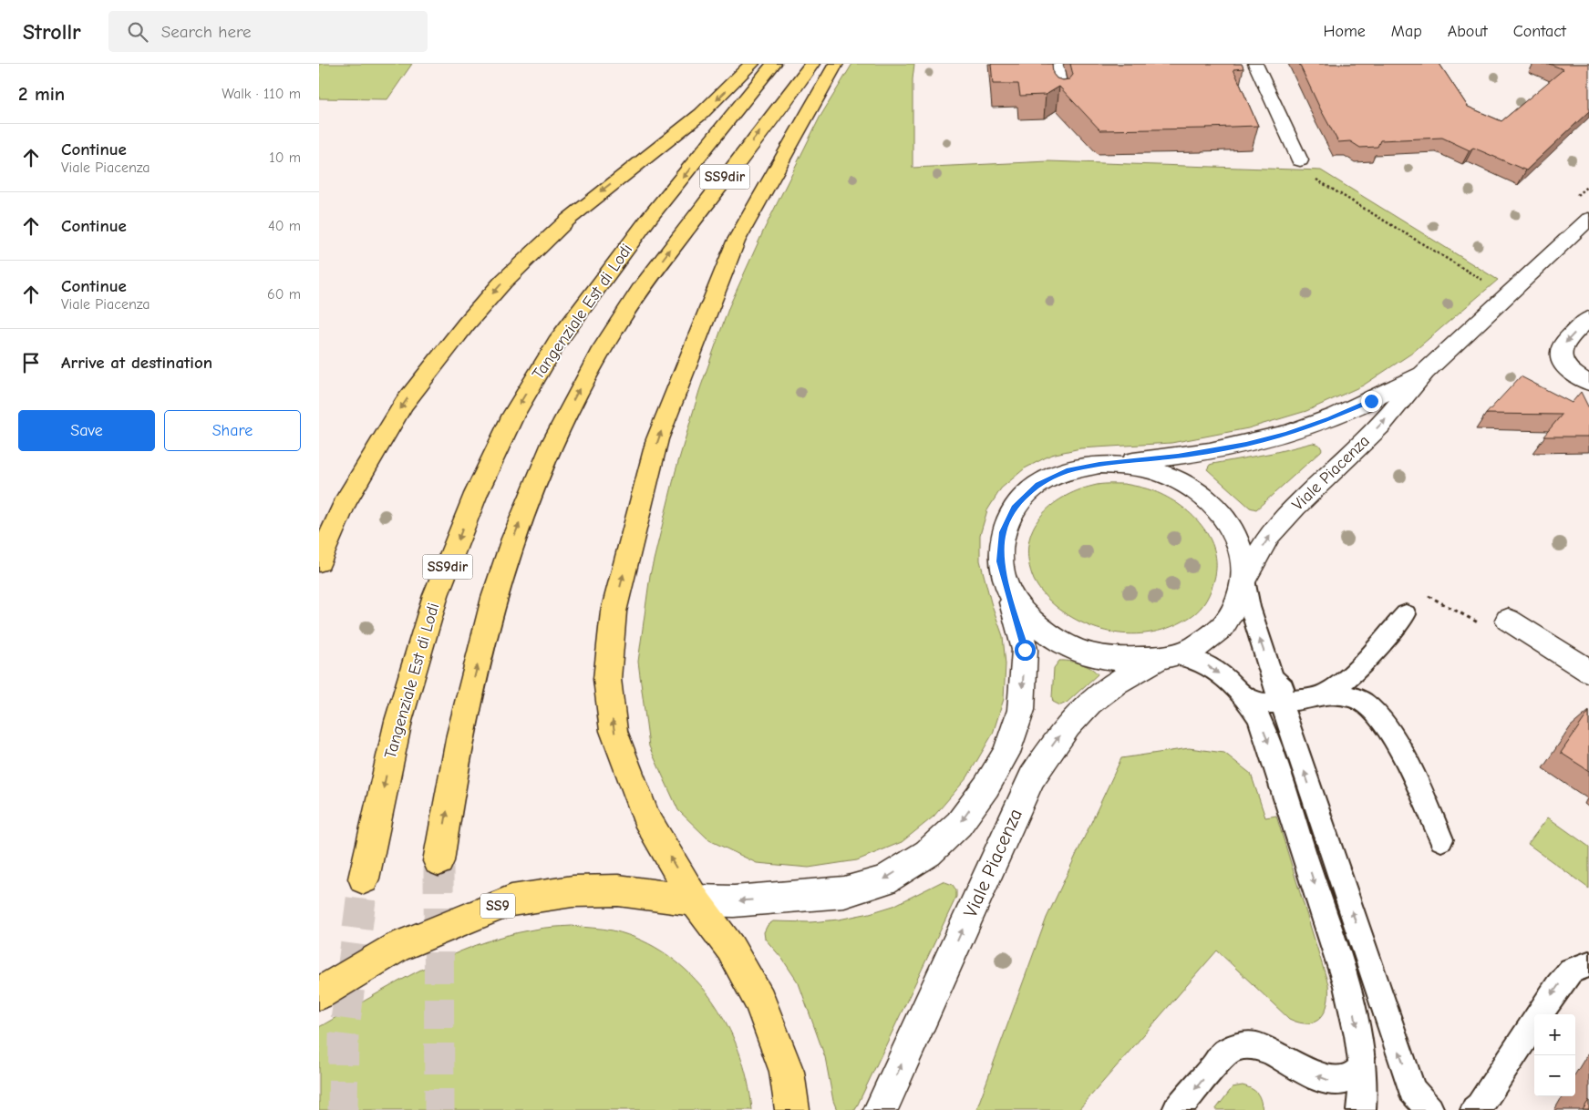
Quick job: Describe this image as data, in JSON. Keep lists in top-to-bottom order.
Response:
{
  "streets": {
    "main road": ["SS9dir", "Tangenziale Est di Lodi", "SS9"],
    "street": ["Viale Piacenza"]
  },
  "one_way": ["Viale Piacenza"],
  "page": {
    "header": "Strollr",
    "search": "Search here",
    "nav": [
      "Home",
      "Map",
      "About",
      "Contact"
    ],
    "heading": ["2 min", "Walk · 110 m"],
    "list": [
      ["Continue", "Viale Piacenza", "10 m"],
      ["Continue", "40 m"],
      ["Continue", "Viale Piacenza", "60 m"],
      "Arrive at destination"
    ],
    "buttons": ["Save", "Share"],
    "map_buttons": ["+", "−"]
  }
}
